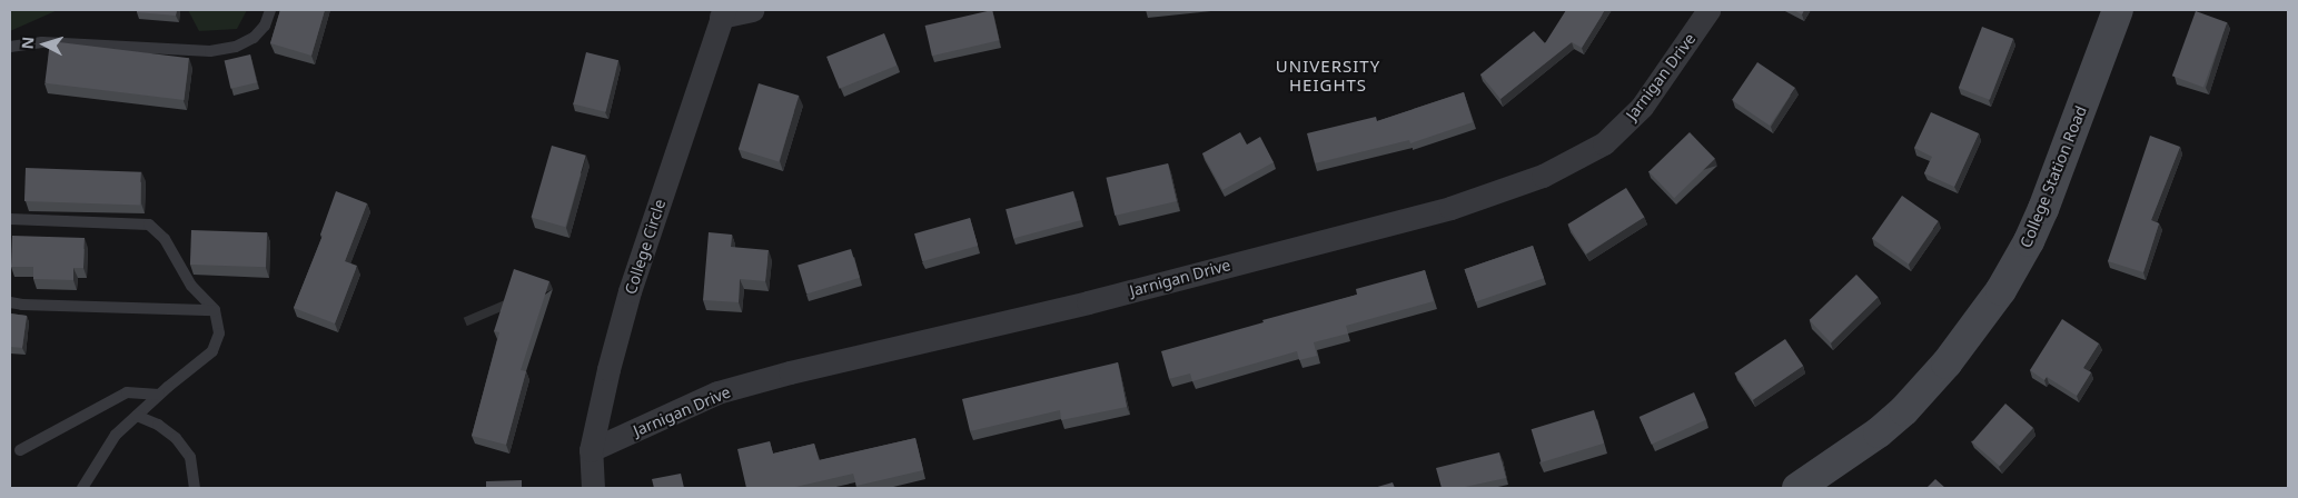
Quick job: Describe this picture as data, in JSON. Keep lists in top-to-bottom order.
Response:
{
  "streets": {
    "main road": ["College Station Road"],
    "street": ["Jarnigan Drive", "College Circle"]
  },
  "crossings": [
    ["Jarnigan Drive", "College Circle"]
  ],
  "districts": ["UNIVERSITY HEIGHTS"],
  "north": "left"
}
